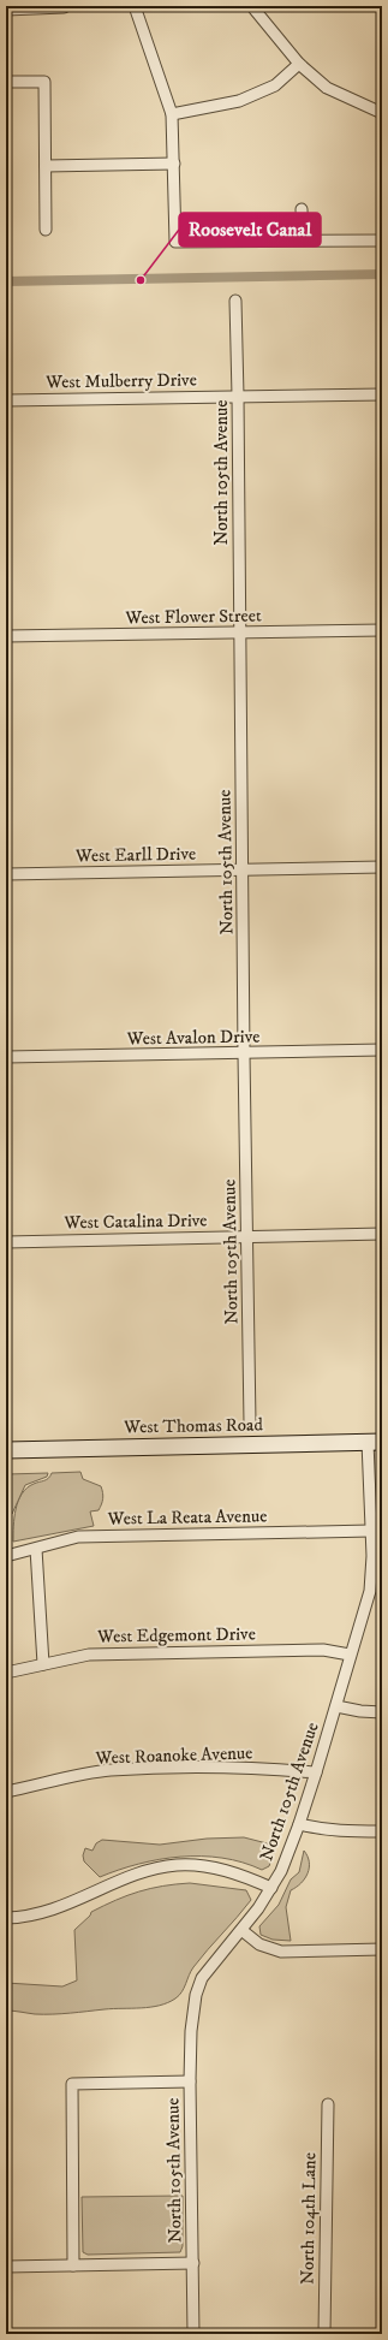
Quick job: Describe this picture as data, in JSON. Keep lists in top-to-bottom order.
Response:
{
  "streets": {
    "main road": ["West Thomas Road"],
    "street": [
      "West Mulberry Drive",
      "North 105th Avenue",
      "West Flower Street",
      "West Earll Drive",
      "West Avalon Drive",
      "West Catalina Drive",
      "West La Reata Avenue",
      "West Edgemont Drive",
      "West Roanoke Avenue",
      "North 104th Lane"
    ]
  },
  "crossings": [
    ["West Mulberry Drive", "North 105th Avenue"],
    ["North 105th Avenue", "West Flower Street"],
    ["North 105th Avenue", "West Earll Drive"],
    ["North 105th Avenue", "West Avalon Drive"],
    ["North 105th Avenue", "West Catalina Drive"],
    ["North 105th Avenue", "West Thomas Road"],
    ["North 105th Avenue", "West La Reata Avenue"],
    ["North 105th Avenue", "West Edgemont Drive"],
    ["North 105th Avenue", "West Roanoke Avenue"]
  ],
  "places": ["Roosevelt Canal"]
}
